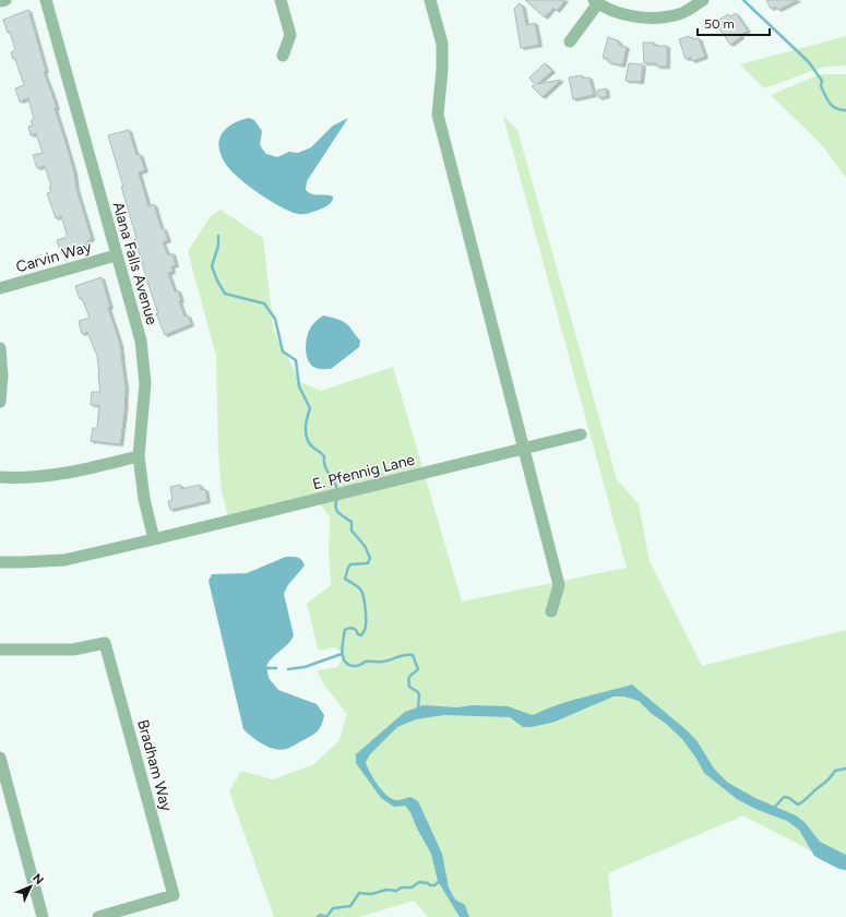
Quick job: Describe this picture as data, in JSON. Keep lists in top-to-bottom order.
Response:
{
  "streets": {
    "street": [
      "Carvin Way",
      "Alana Falls Avenue",
      "E. Pfennig Lane",
      "Bradham Way"
    ]
  },
  "crossings": [
    ["Carvin Way", "Alana Falls Avenue"],
    ["Alana Falls Avenue", "E. Pfennig Lane"]
  ],
  "scale_bar": "50 m",
  "north": "top right"
}
